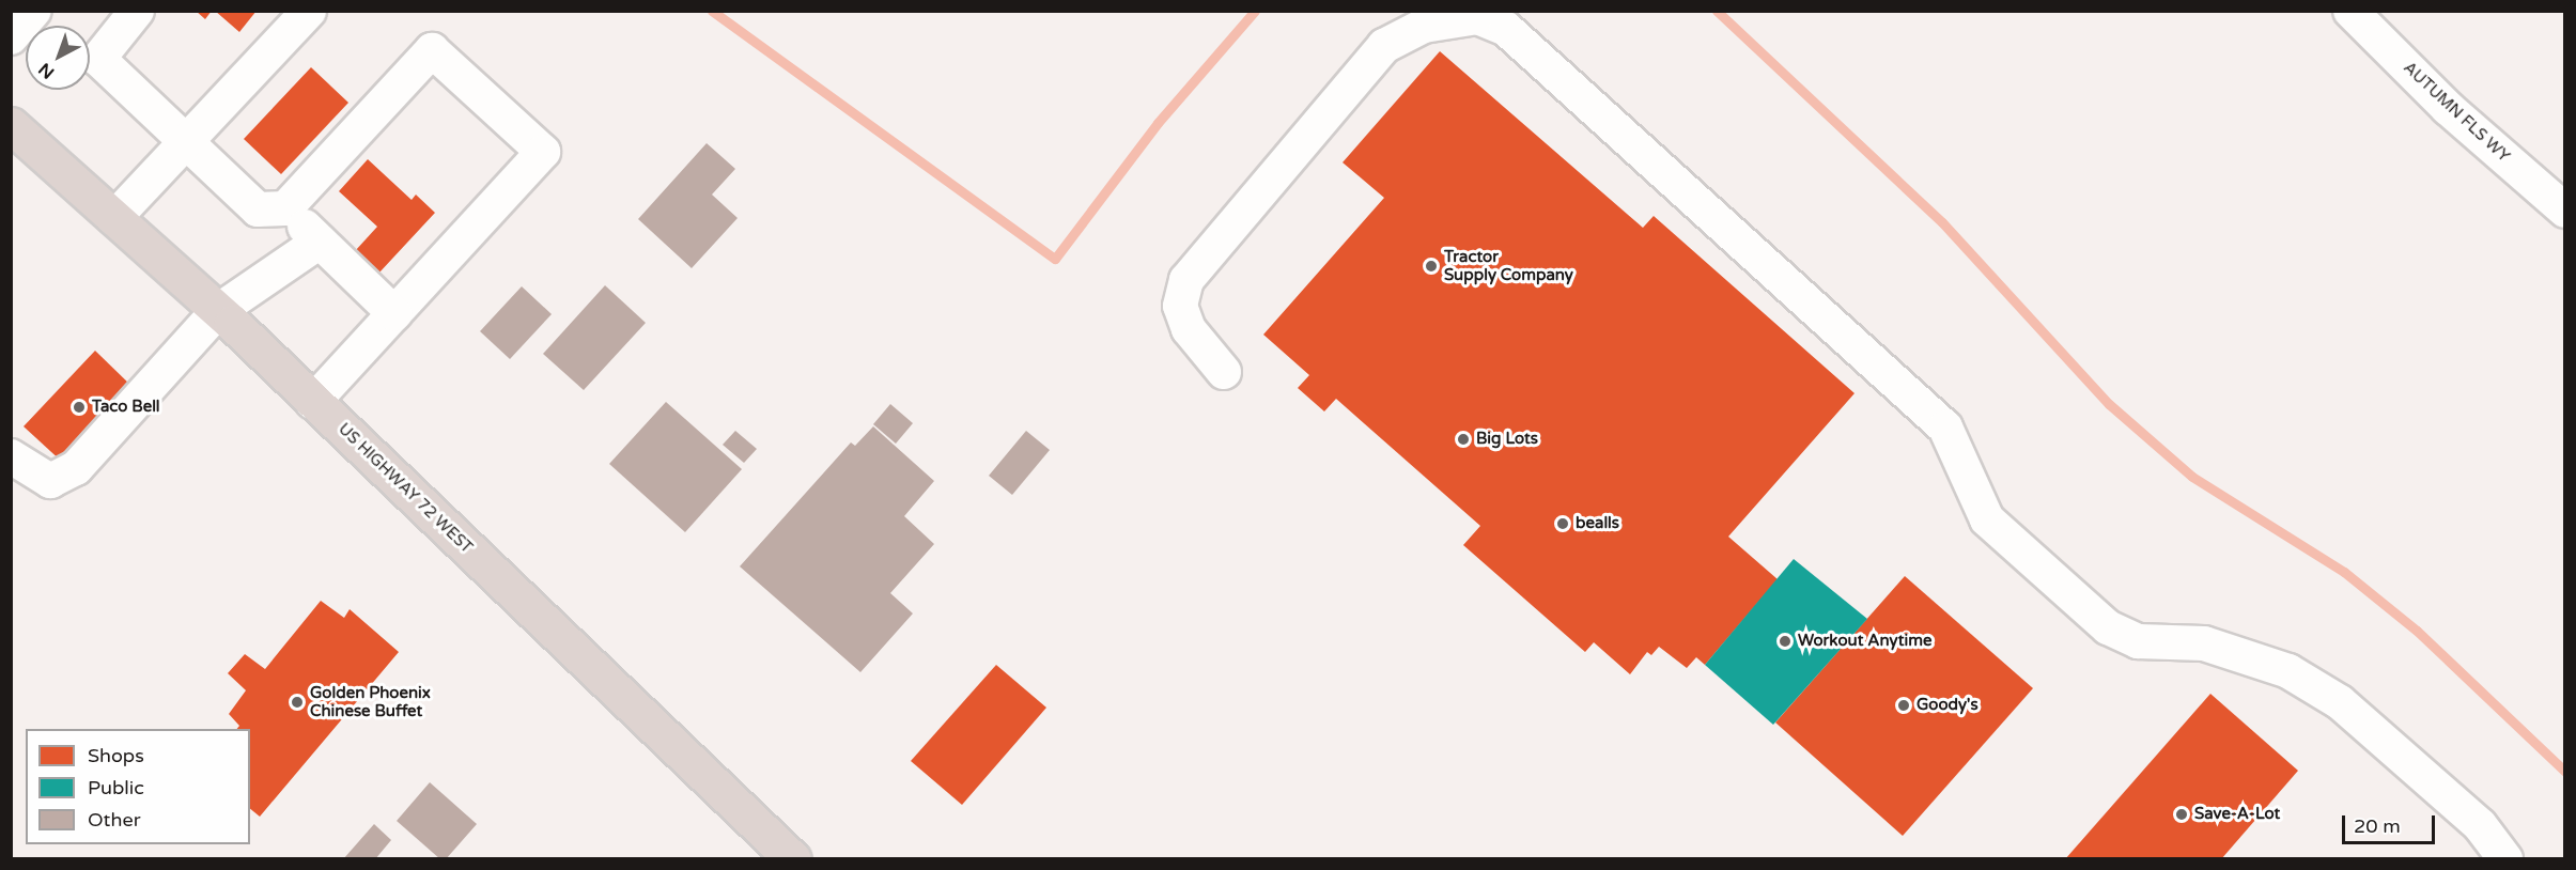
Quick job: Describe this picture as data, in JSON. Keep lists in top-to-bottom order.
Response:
{
  "streets": {
    "highway": ["US HIGHWAY 72 WEST"],
    "street": ["AUTUMN FLS WY"]
  },
  "places": [
    "Tractor Supply Company",
    "Taco Bell",
    "Big Lots",
    "bealls",
    "Workout Anytime",
    "Golden Phoenix Chinese Buffet",
    "Goody's",
    "Save-A-Lot"
  ],
  "legend": ["Shops", "Public", "Other"],
  "scale_bar": "20 m",
  "north": "bottom left"
}
